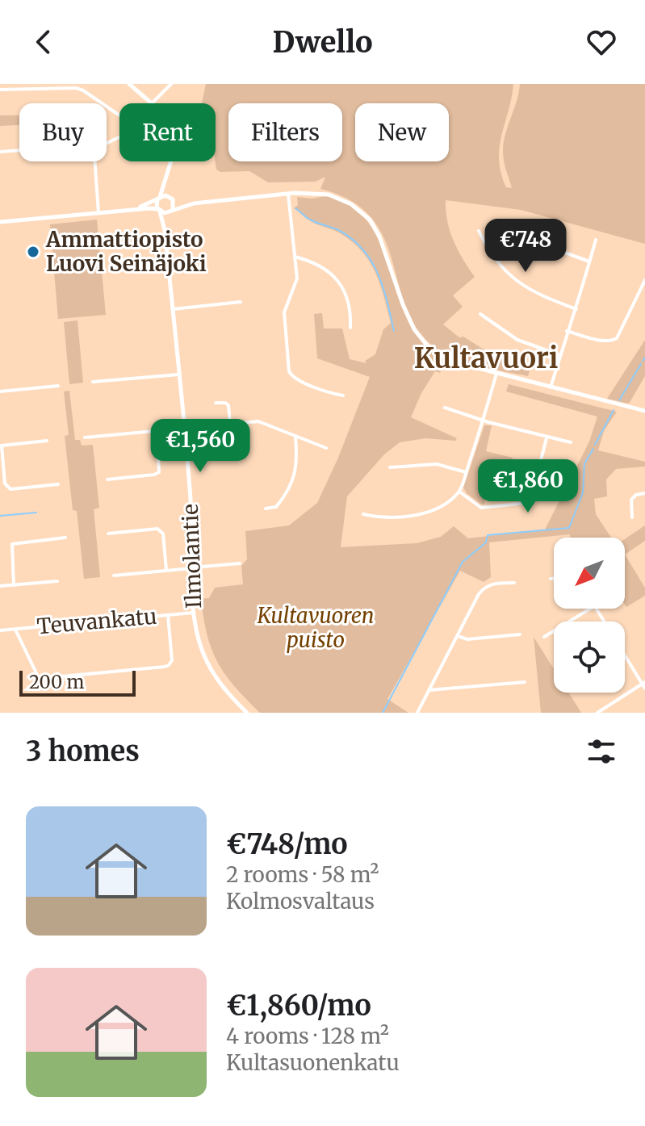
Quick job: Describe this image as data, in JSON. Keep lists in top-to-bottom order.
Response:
{
  "streets": {
    "street": ["Ilmolantie", "Teuvankatu"]
  },
  "crossings": [
    ["Ilmolantie", "Teuvankatu"]
  ],
  "districts": ["Kultavuori"],
  "parks": ["Kultavuoren puisto"],
  "places": ["Ammattiopisto Luovi Seinäjoki"],
  "scale_bar": "200 m",
  "north": "bottom left",
  "page": {
    "header": "Dwello",
    "chip": [
      "Buy",
      "Rent",
      "Filters",
      "New"
    ],
    "price": ["€748", "€1,560", "€1,860"],
    "scale": "200 m",
    "heading": "3 homes",
    "list": [
      {
        "name": "€748/mo",
        "note": "2 rooms · 58 m² · Kolmosvaltaus"
      },
      {
        "name": "€1,860/mo",
        "note": "4 rooms · 128 m² · Kultasuonenkatu"
      }
    ]
  }
}
